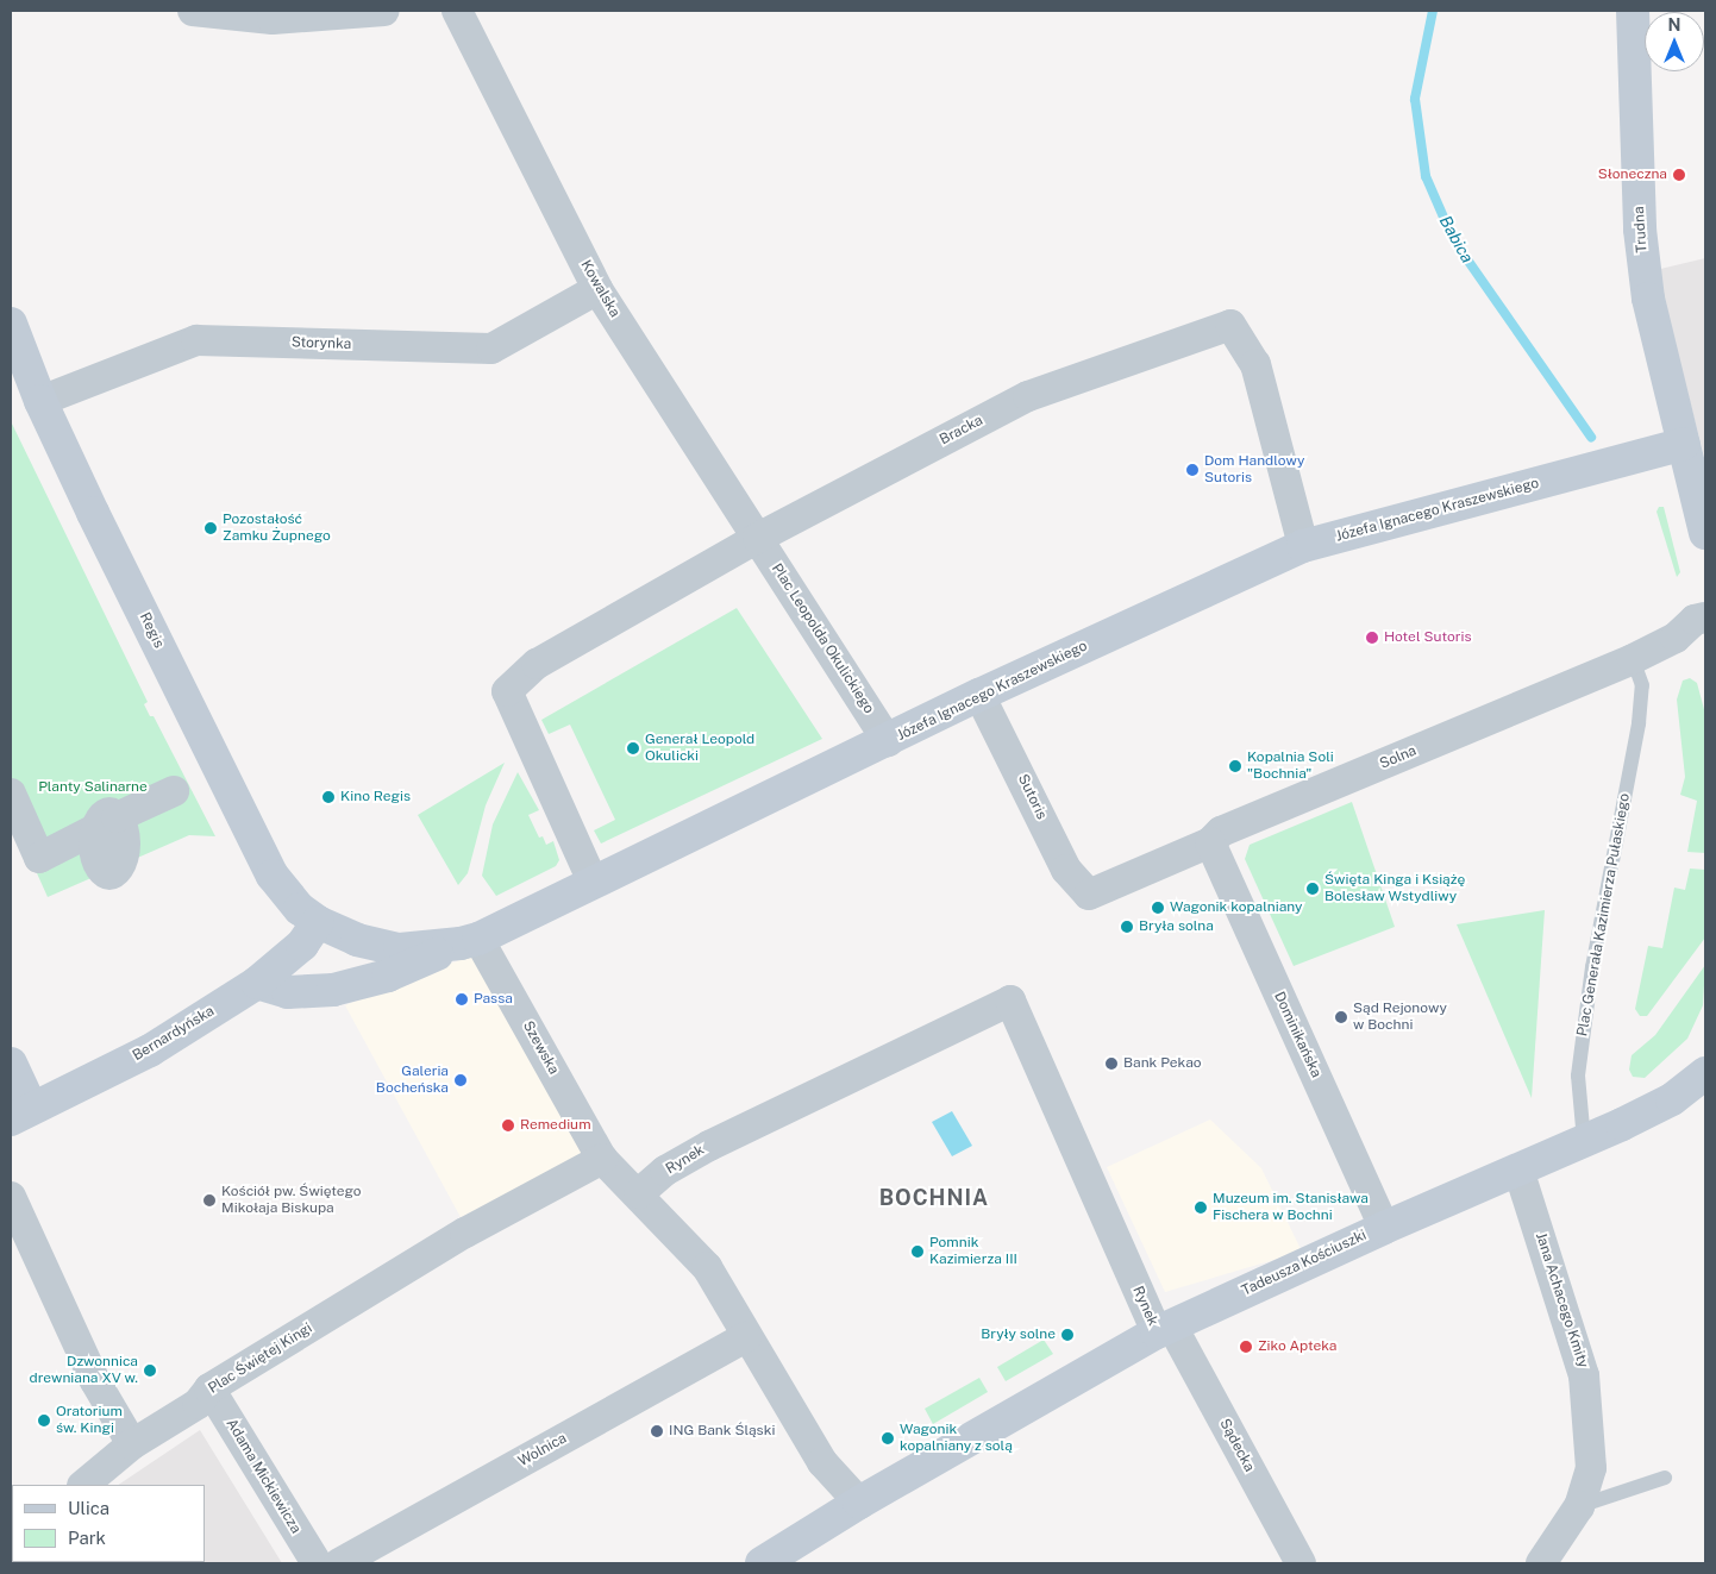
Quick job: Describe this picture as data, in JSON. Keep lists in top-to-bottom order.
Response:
{
  "streets": {
    "street": [
      "Trudna",
      "Kowalska",
      "Storynka",
      "Bracka",
      "Józefa Ignacego Kraszewskiego",
      "Regis",
      "Plac Leopolda Okulickiego",
      "Solna",
      "Sutoris",
      "Bernardyńska",
      "Dominikańska",
      "Szewska",
      "Rynek",
      "Tadeusza Kościuszki",
      "Jana Achacego Kmity",
      "Plac Świętej Kingi",
      "Sądecka",
      "Wolnica",
      "Adama Mickiewicza"
    ],
    "lane": ["Plac Generała Kazimierza Pułaskiego"]
  },
  "crossings": [
    ["Trudna", "Józefa Ignacego Kraszewskiego"],
    ["Kowalska", "Storynka"],
    ["Kowalska", "Bracka"],
    ["Kowalska", "Plac Leopolda Okulickiego"],
    ["Storynka", "Regis"],
    ["Bracka", "Józefa Ignacego Kraszewskiego"],
    ["Bracka", "Plac Leopolda Okulickiego"],
    ["Józefa Ignacego Kraszewskiego", "Regis"],
    ["Józefa Ignacego Kraszewskiego", "Plac Leopolda Okulickiego"],
    ["Józefa Ignacego Kraszewskiego", "Sutoris"],
    ["Józefa Ignacego Kraszewskiego", "Bernardyńska"],
    ["Józefa Ignacego Kraszewskiego", "Szewska"],
    ["Regis", "Bernardyńska"],
    ["Solna", "Sutoris"],
    ["Solna", "Plac Generała Kazimierza Pułaskiego"],
    ["Solna", "Dominikańska"],
    ["Plac Generała Kazimierza Pułaskiego", "Tadeusza Kościuszki"],
    ["Dominikańska", "Tadeusza Kościuszki"],
    ["Szewska", "Plac Świętej Kingi"],
    ["Rynek", "Tadeusza Kościuszki"],
    ["Rynek", "Sądecka"],
    ["Tadeusza Kościuszki", "Jana Achacego Kmity"],
    ["Tadeusza Kościuszki", "Sądecka"],
    ["Plac Świętej Kingi", "Adama Mickiewicza"]
  ],
  "districts": ["BOCHNIA"],
  "water": ["Babica"],
  "parks": ["Planty Salinarne"],
  "places": [
    "Słoneczna",
    "Dom Handlowy Sutoris",
    "Pozostałość Zamku Żupnego",
    "Hotel Sutoris",
    "Generał Leopold Okulicki",
    "Kopalnia Soli \"Bochnia\"",
    "Kino Regis",
    "Święta Kinga i Książę Bolesław Wstydliwy",
    "Wagonik kopalniany",
    "Bryła solna",
    "Passa",
    "Sąd Rejonowy w Bochni",
    "Bank Pekao",
    "Galeria Bocheńska",
    "Remedium",
    "Kościół pw. Świętego Mikołaja Biskupa",
    "Muzeum im. Stanisława Fischera w Bochni",
    "Pomnik Kazimierza III",
    "Bryły solne",
    "Ziko Apteka",
    "Dzwonnica drewniana XV w.",
    "Oratorium św. Kingi",
    "ING Bank Śląski",
    "Wagonik kopalniany z solą"
  ],
  "legend": ["Ulica", "Park"],
  "north": "top"
}
